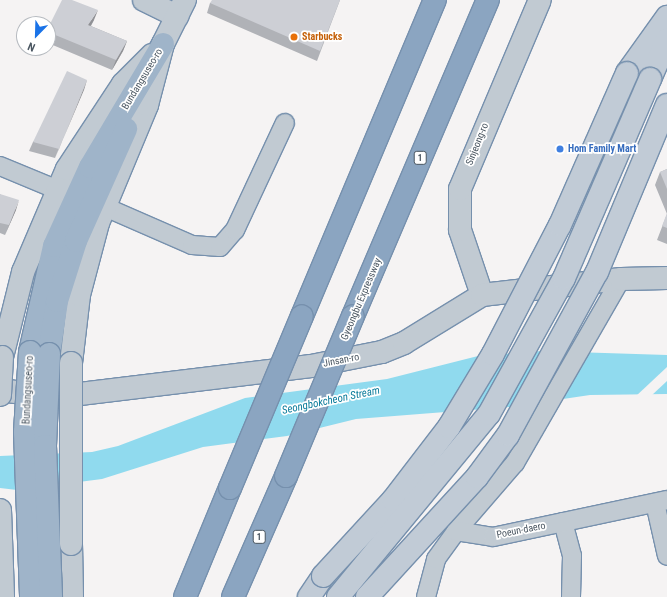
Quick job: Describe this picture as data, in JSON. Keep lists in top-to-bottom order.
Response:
{
  "streets": {
    "highway": ["Bundangsuseo-ro", "1", "Gyeongbu Expressway"],
    "street": ["Sinjeong-ro", "Jinsan-ro", "Poeun-daero"]
  },
  "crossings": [
    ["Sinjeong-ro", "Jinsan-ro"]
  ],
  "water": ["Seongbokcheon Stream"],
  "places": ["Starbucks", "Hom Family Mart"],
  "north": "bottom left"
}
